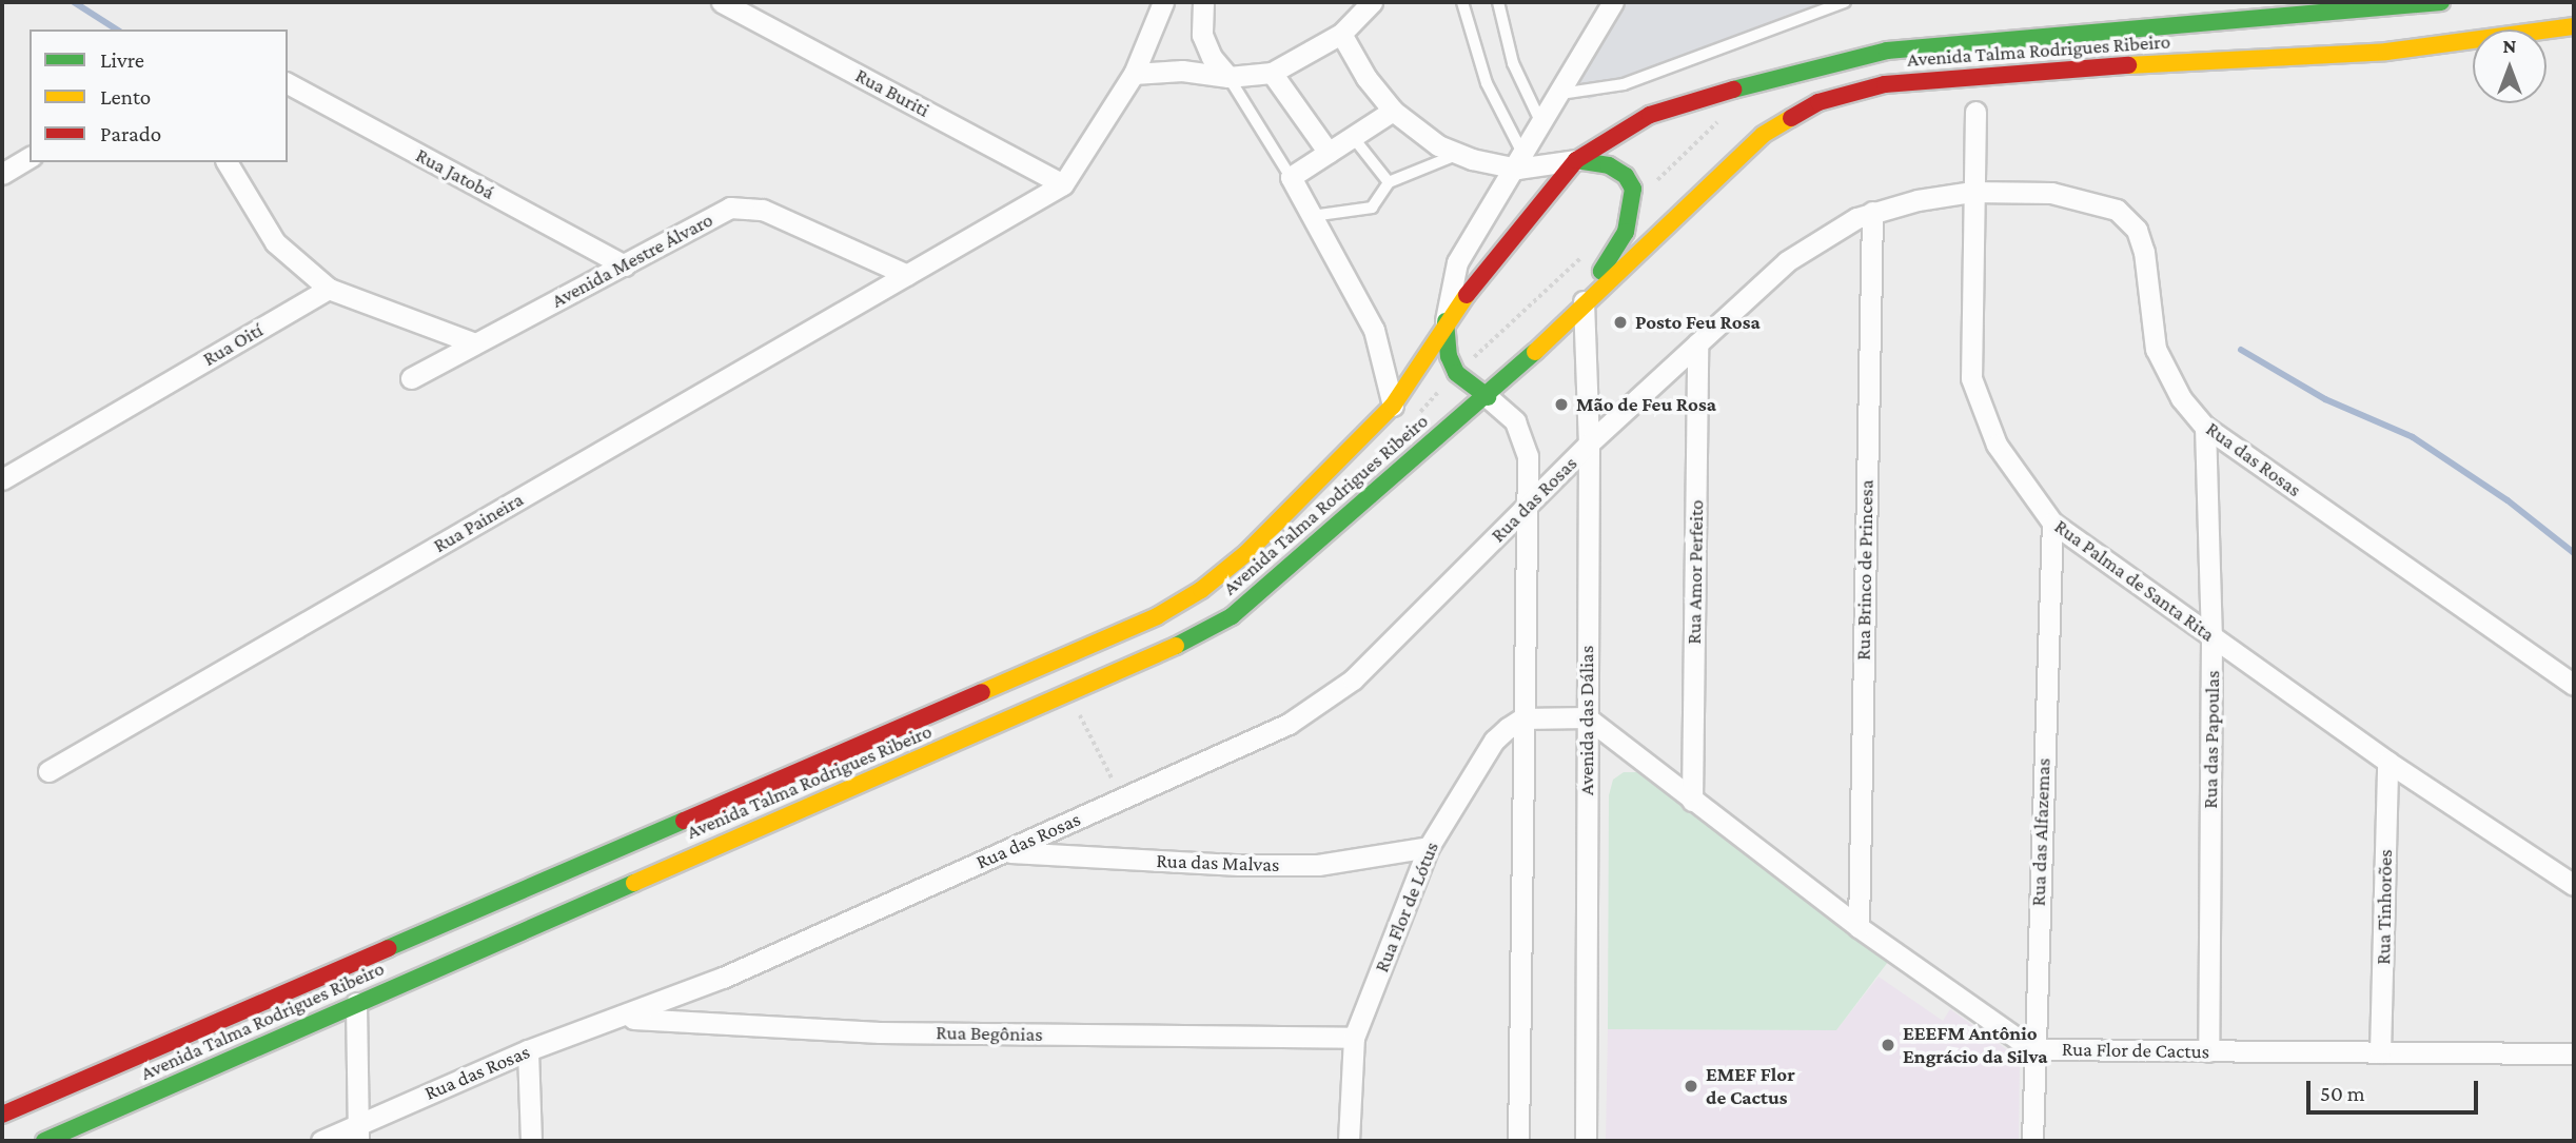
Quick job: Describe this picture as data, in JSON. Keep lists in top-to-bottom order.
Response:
{
  "streets": {
    "main road": ["Avenida Talma Rodrigues Ribeiro"],
    "street": [
      "Rua Buriti",
      "Rua Jatobá",
      "Avenida Mestre Álvaro",
      "Rua Oití",
      "Rua das Rosas",
      "Rua Paineira",
      "Rua Brinco de Princesa",
      "Rua Amor Perfeito",
      "Rua Palma de Santa Rita",
      "Avenida das Dálias",
      "Rua das Papoulas",
      "Rua das Alfazemas",
      "Rua das Malvas",
      "Rua Flor de Lótus",
      "Rua Tinhorões",
      "Rua Begônias",
      "Rua Flor de Cactus"
    ]
  },
  "crossings": [
    ["Avenida Talma Rodrigues Ribeiro", "Avenida das Dálias"],
    ["Rua Jatobá", "Avenida Mestre Álvaro"],
    ["Avenida Mestre Álvaro", "Rua Paineira"],
    ["Rua das Rosas", "Rua Brinco de Princesa"],
    ["Rua das Rosas", "Rua Amor Perfeito"],
    ["Rua das Rosas", "Rua Palma de Santa Rita"],
    ["Rua das Rosas", "Avenida das Dálias"],
    ["Rua das Rosas", "Rua das Papoulas"],
    ["Rua das Rosas", "Rua das Malvas"],
    ["Rua das Rosas", "Rua Begônias"],
    ["Rua Brinco de Princesa", "Rua Flor de Cactus"],
    ["Rua Amor Perfeito", "Rua Flor de Cactus"],
    ["Rua Palma de Santa Rita", "Rua das Papoulas"],
    ["Rua Palma de Santa Rita", "Rua das Alfazemas"],
    ["Rua Palma de Santa Rita", "Rua Tinhorões"],
    ["Avenida das Dálias", "Rua Flor de Cactus"],
    ["Rua das Papoulas", "Rua Flor de Cactus"],
    ["Rua das Alfazemas", "Rua Flor de Cactus"],
    ["Rua das Malvas", "Rua Flor de Lótus"],
    ["Rua Flor de Lótus", "Rua Begônias"],
    ["Rua Tinhorões", "Rua Flor de Cactus"]
  ],
  "places": [
    "Posto Feu Rosa",
    "Mão de Feu Rosa",
    "EEEFM Antônio Engrácio da Silva",
    "EMEF Flor de Cactus"
  ],
  "legend": ["Livre", "Lento", "Parado"],
  "scale_bar": "50 m",
  "north": "top"
}
